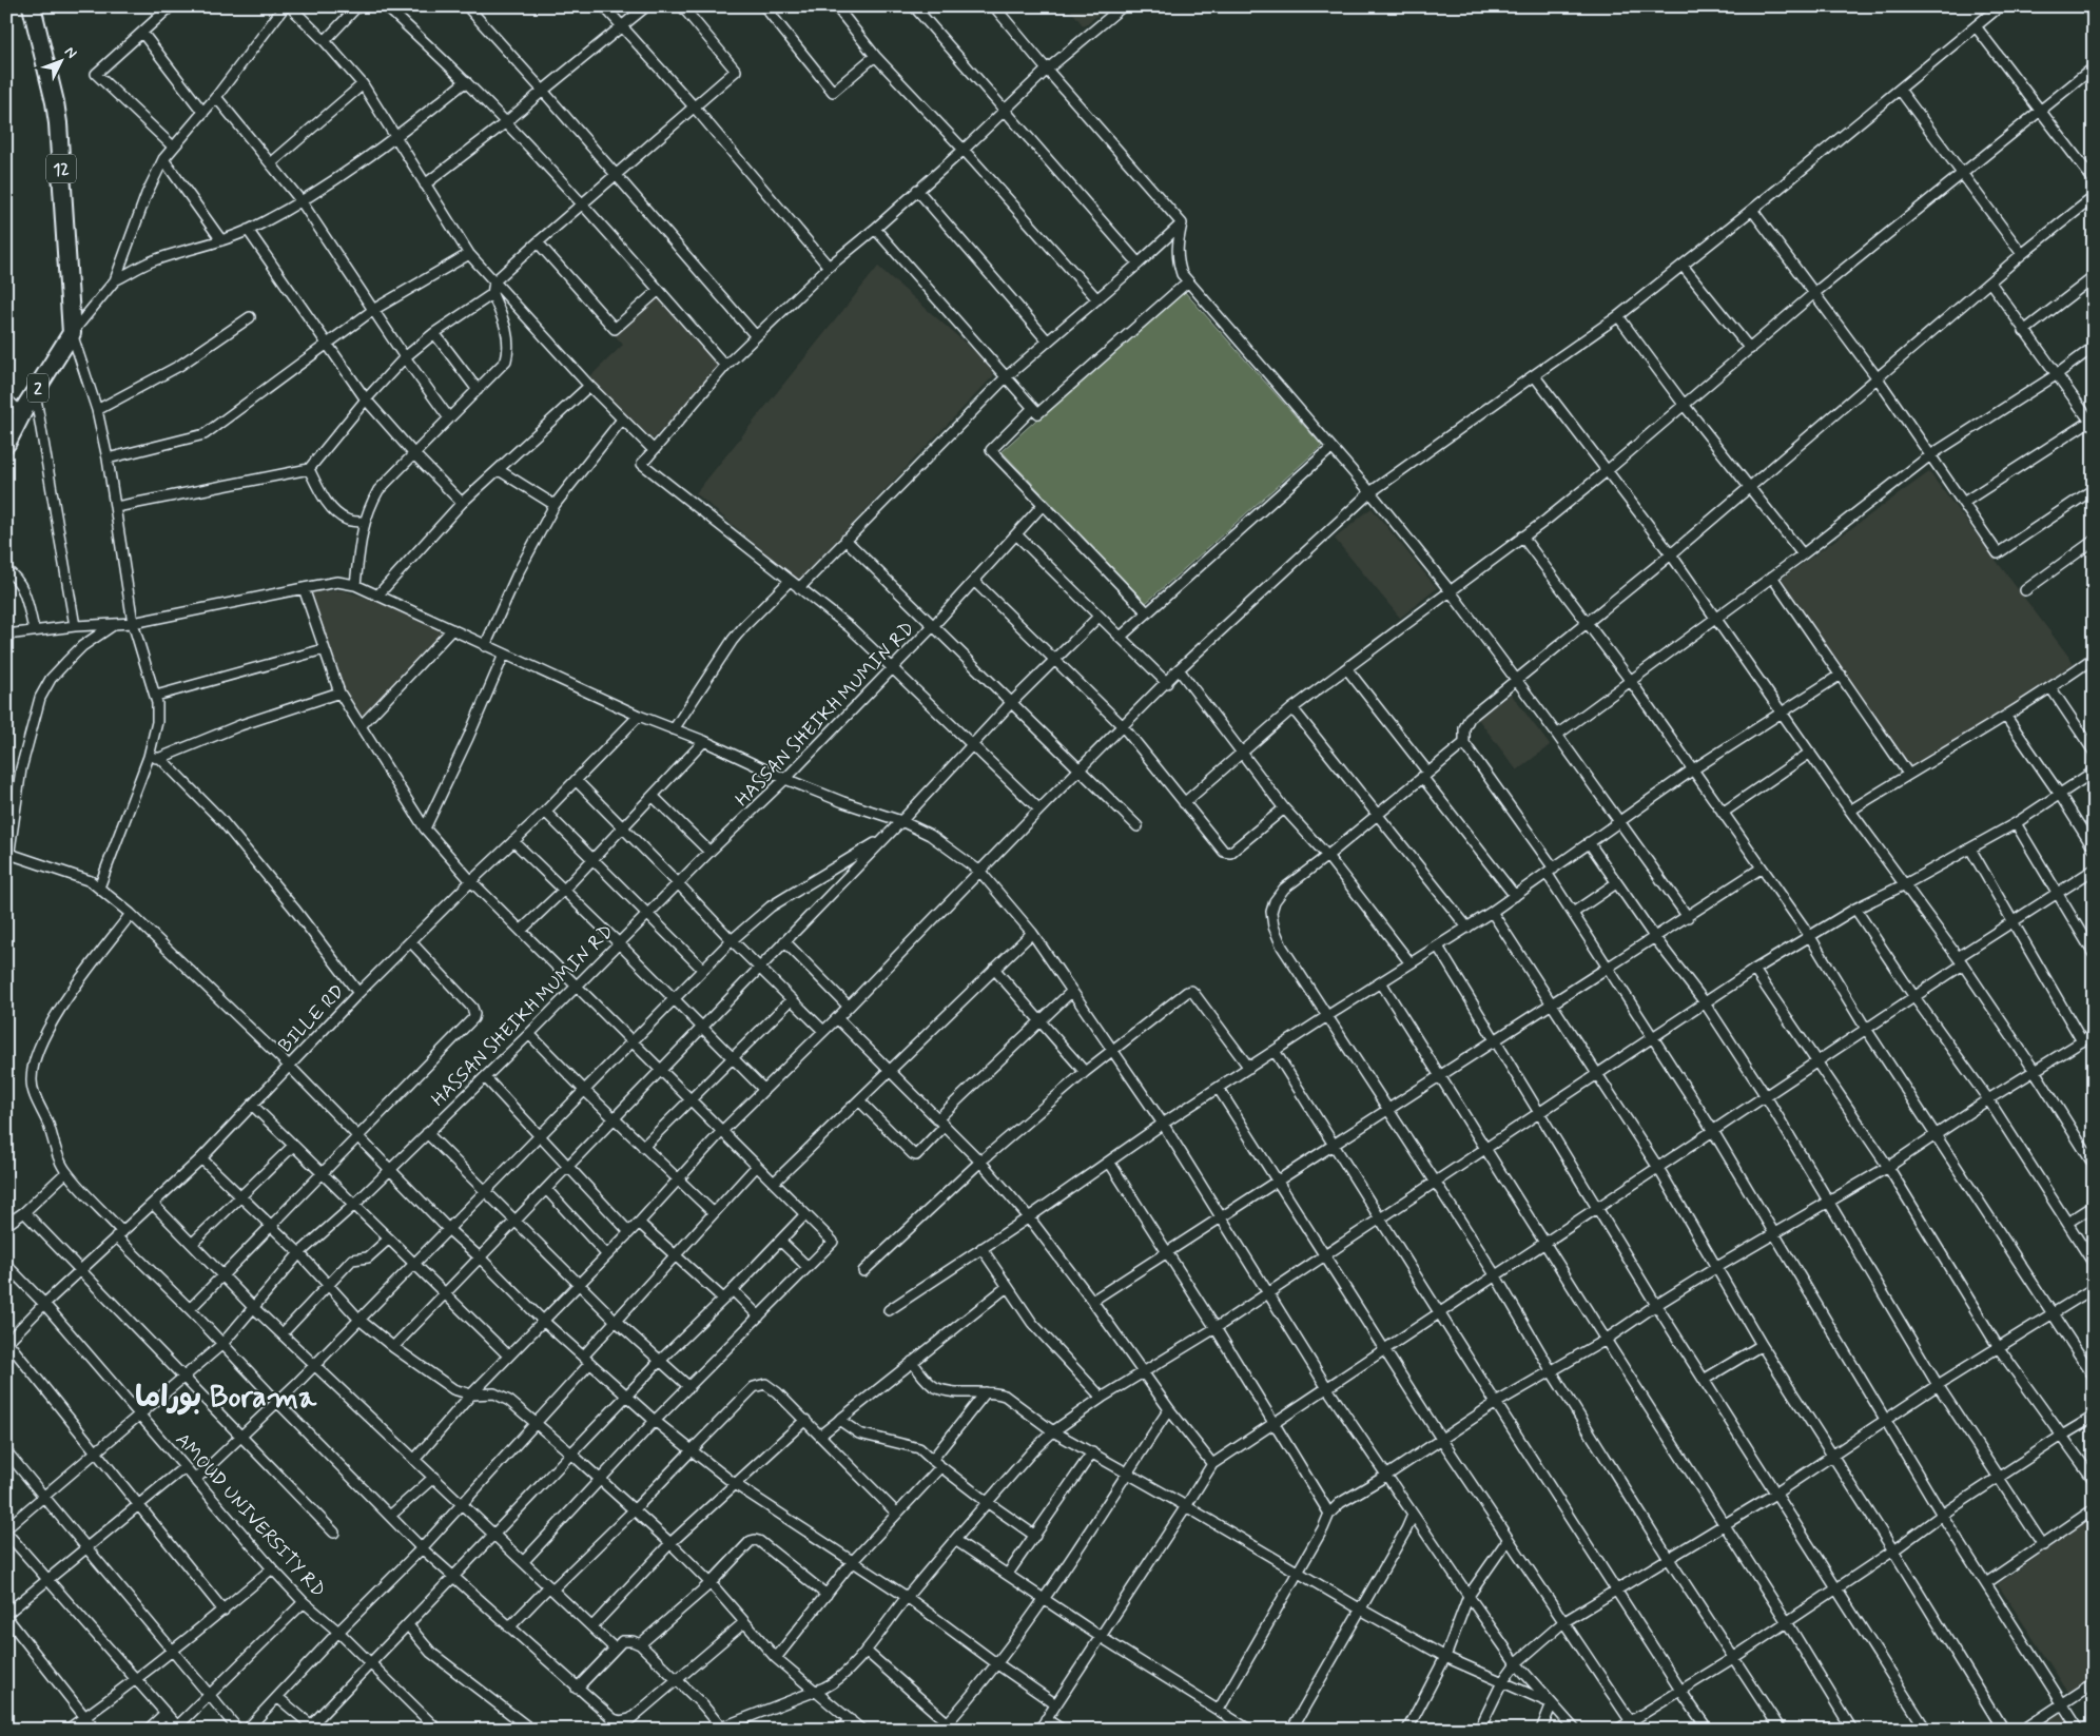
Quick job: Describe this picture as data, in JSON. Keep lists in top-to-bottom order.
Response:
{
  "streets": {
    "highway": ["12", "2"],
    "street": ["HASSAN SHEIKH MUMIN RD", "BILLE RD", "AMOUD UNIVERSITY RD"]
  },
  "crossings": [
    ["12", "2"],
    ["HASSAN SHEIKH MUMIN RD", "AMOUD UNIVERSITY RD"],
    ["BILLE RD", "AMOUD UNIVERSITY RD"]
  ],
  "districts": ["بوراما Borama"],
  "north": "top right"
}
